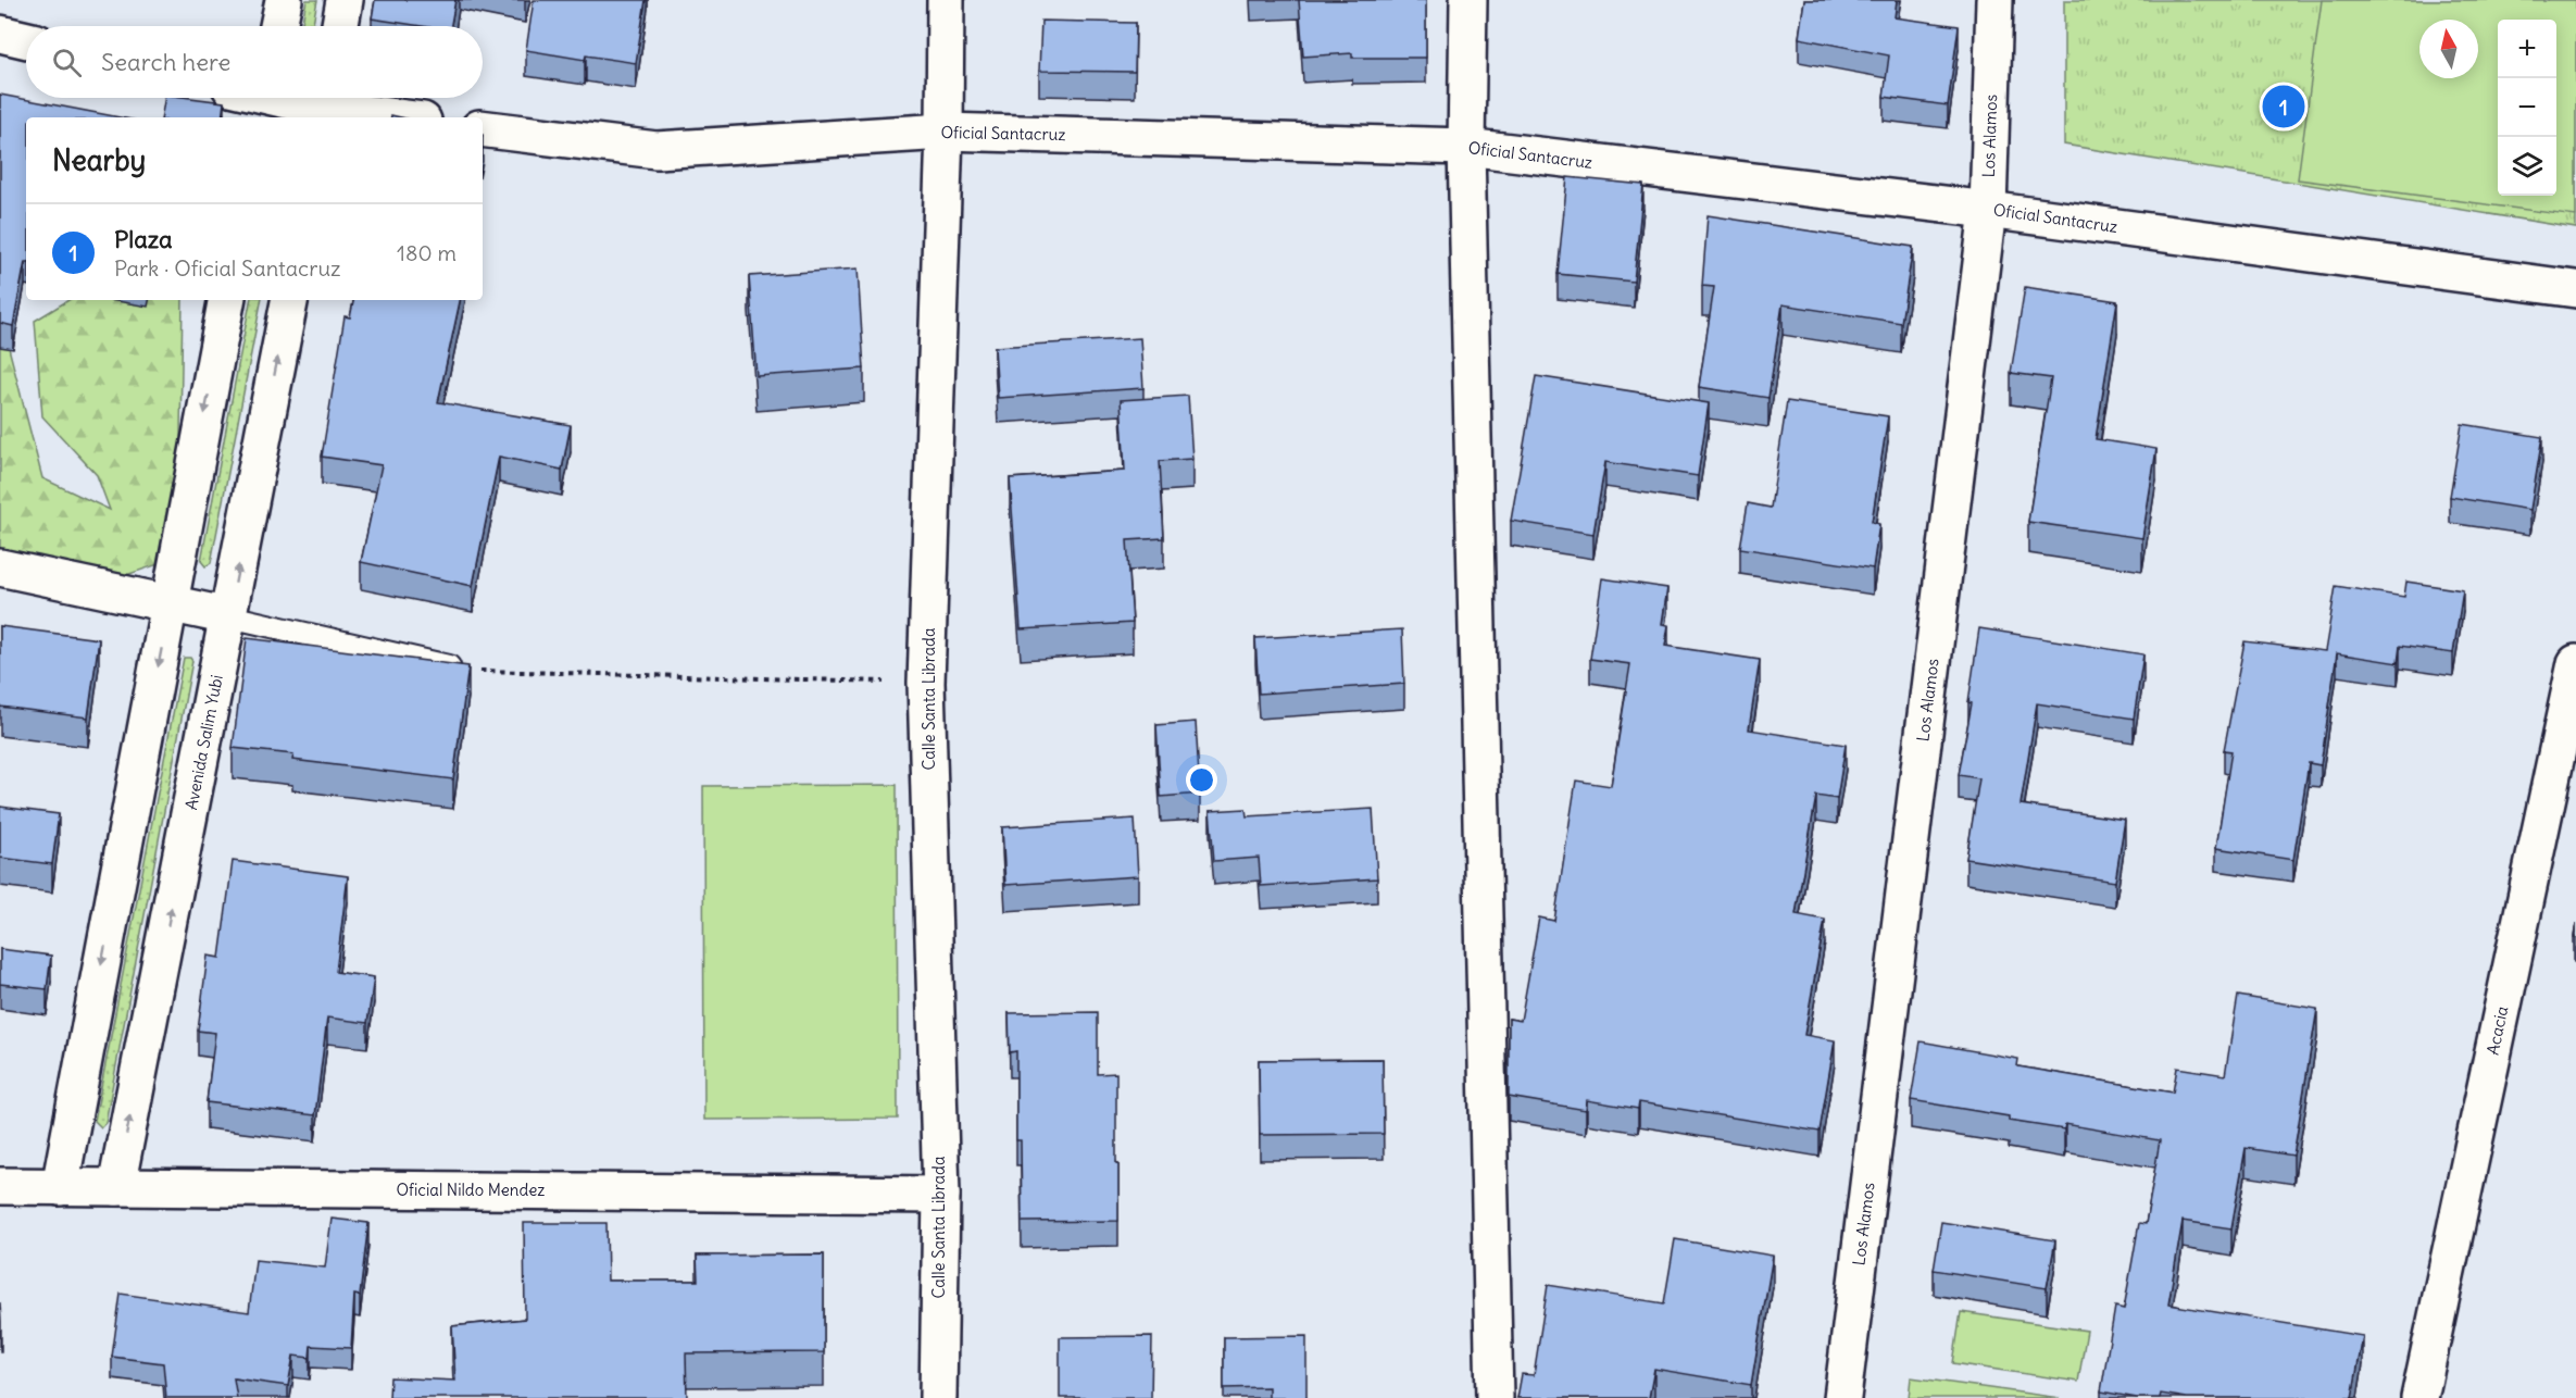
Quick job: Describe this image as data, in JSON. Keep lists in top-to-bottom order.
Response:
{
  "streets": {
    "street": [
      "Oficial Santacruz",
      "Los Alamos",
      "Calle Santa Librada",
      "Avenida Salim Yubi",
      "Acacia",
      "Oficial Nildo Mendez"
    ]
  },
  "crossings": [
    ["Oficial Santacruz", "Los Alamos"],
    ["Oficial Santacruz", "Calle Santa Librada"],
    ["Calle Santa Librada", "Oficial Nildo Mendez"],
    ["Avenida Salim Yubi", "Oficial Nildo Mendez"]
  ],
  "north": "top",
  "page": {
    "map_buttons": ["+", "−"],
    "search": "Search here",
    "pins": "1",
    "heading": "Nearby",
    "list": [
      {
        "mark": "1",
        "name": "Plaza",
        "note": "Park · Oficial Santacruz",
        "value": "180 m"
      }
    ]
  }
}
